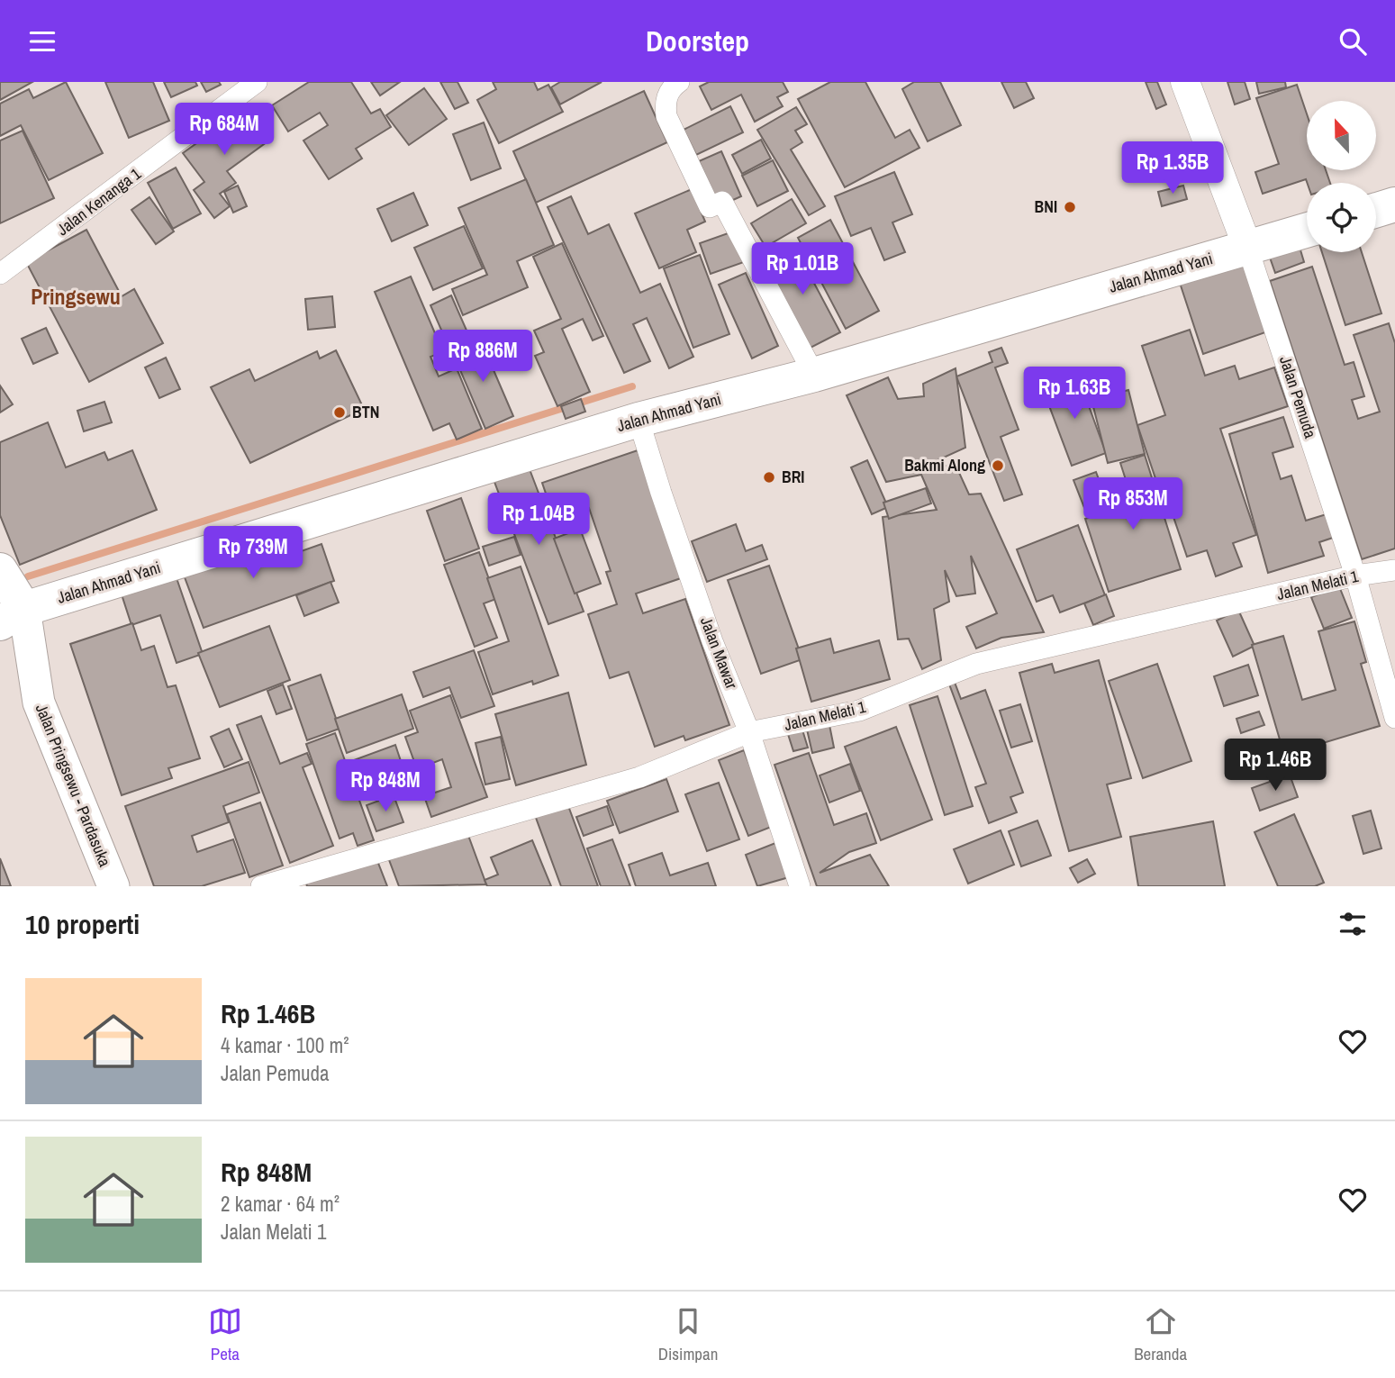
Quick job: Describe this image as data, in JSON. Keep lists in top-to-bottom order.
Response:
{
  "streets": {
    "highway": ["Jalan Ahmad Yani"],
    "main road": ["Jalan Pringsewu - Pardasuka"],
    "street": [
      "Jalan Kenanga 1",
      "Jalan Pemuda",
      "Jalan Melati 1",
      "Jalan Mawar"
    ]
  },
  "crossings": [
    ["Jalan Ahmad Yani", "Jalan Pemuda"],
    ["Jalan Ahmad Yani", "Jalan Mawar"],
    ["Jalan Ahmad Yani", "Jalan Pringsewu - Pardasuka"],
    ["Jalan Pemuda", "Jalan Melati 1"],
    ["Jalan Melati 1", "Jalan Mawar"]
  ],
  "districts": ["Pringsewu"],
  "places": [
    "BNI",
    "BTN",
    "Bakmi Along",
    "BRI"
  ],
  "north": "top",
  "page": {
    "header": "Doorstep",
    "price": [
      "Rp 684M",
      "Rp 1.35B",
      "Rp 1.01B",
      "Rp 886M",
      "Rp 1.63B",
      "Rp 853M",
      "Rp 1.04B",
      "Rp 739M",
      "Rp 1.46B",
      "Rp 848M"
    ],
    "heading": "10 properti",
    "list": [
      {
        "name": "Rp 1.46B",
        "note": "4 kamar · 100 m² · Jalan Pemuda"
      },
      {
        "name": "Rp 848M",
        "note": "2 kamar · 64 m² · Jalan Melati 1"
      }
    ],
    "tabs": ["Peta", "Disimpan", "Beranda"]
  }
}
